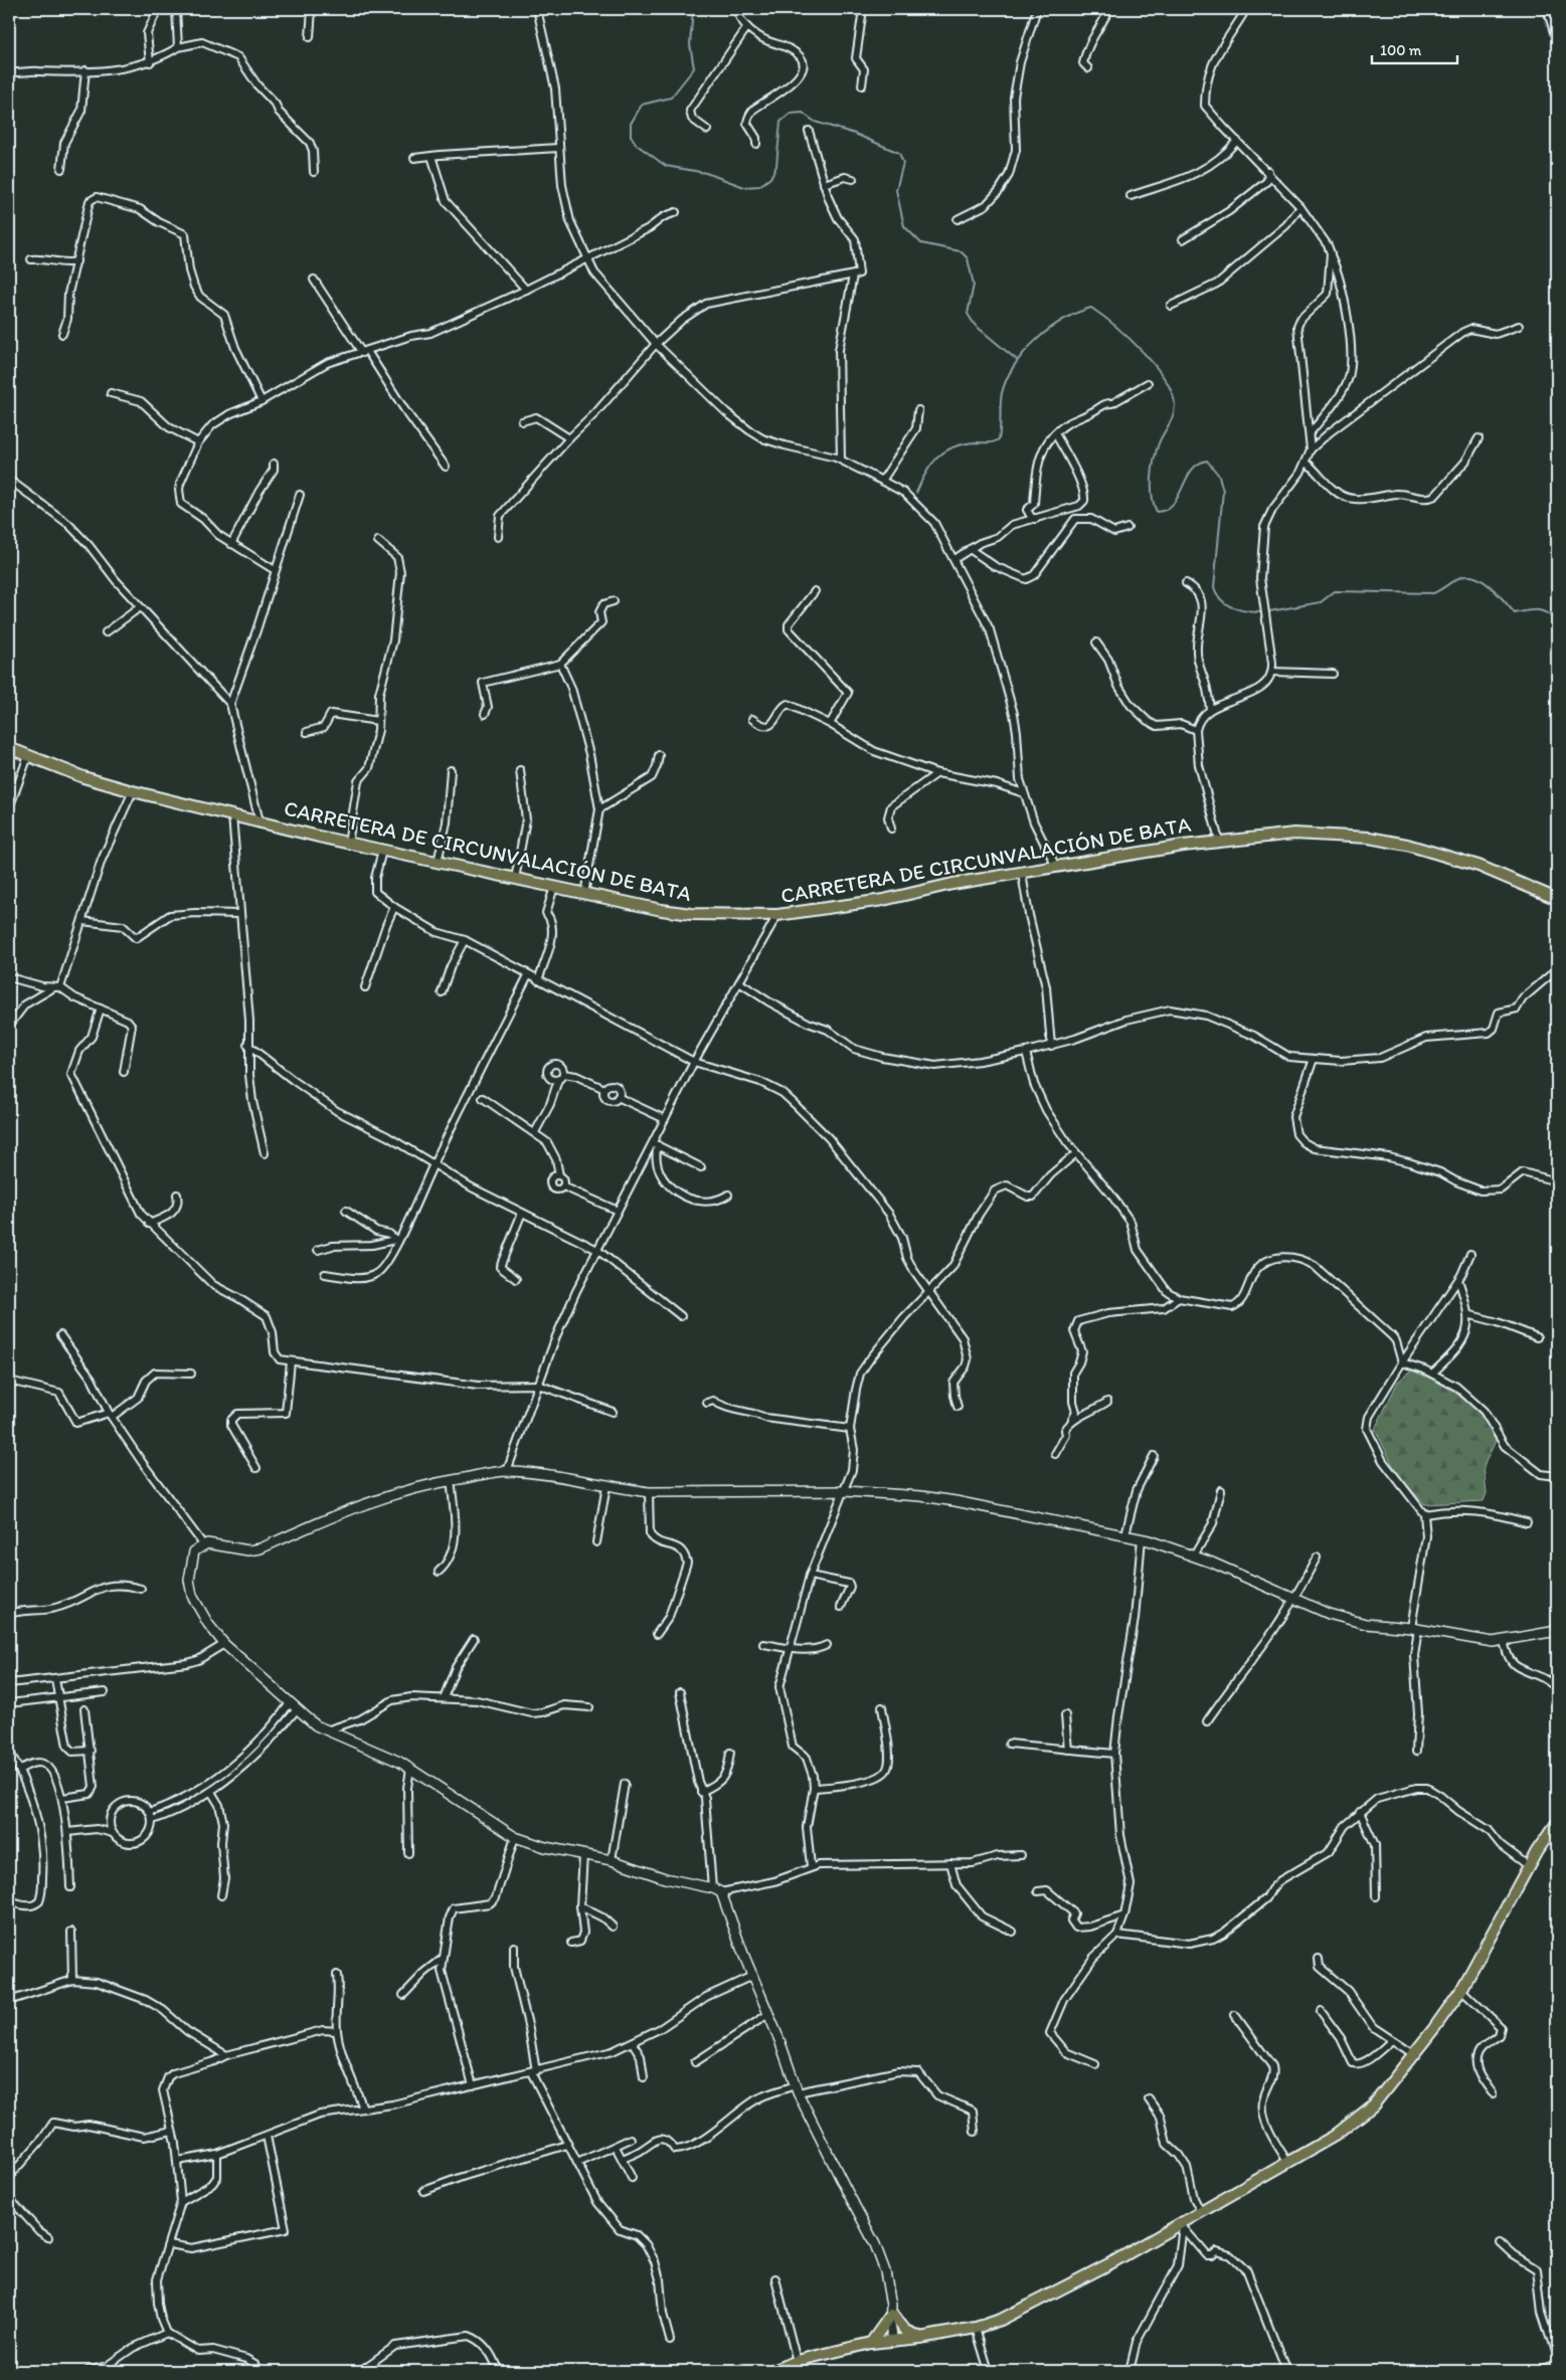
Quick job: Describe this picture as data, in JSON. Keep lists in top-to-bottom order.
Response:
{
  "streets": {
    "main road": ["CARRETERA DE CIRCUNVALACIÓN DE BATA"]
  },
  "scale_bar": "100 m"
}
